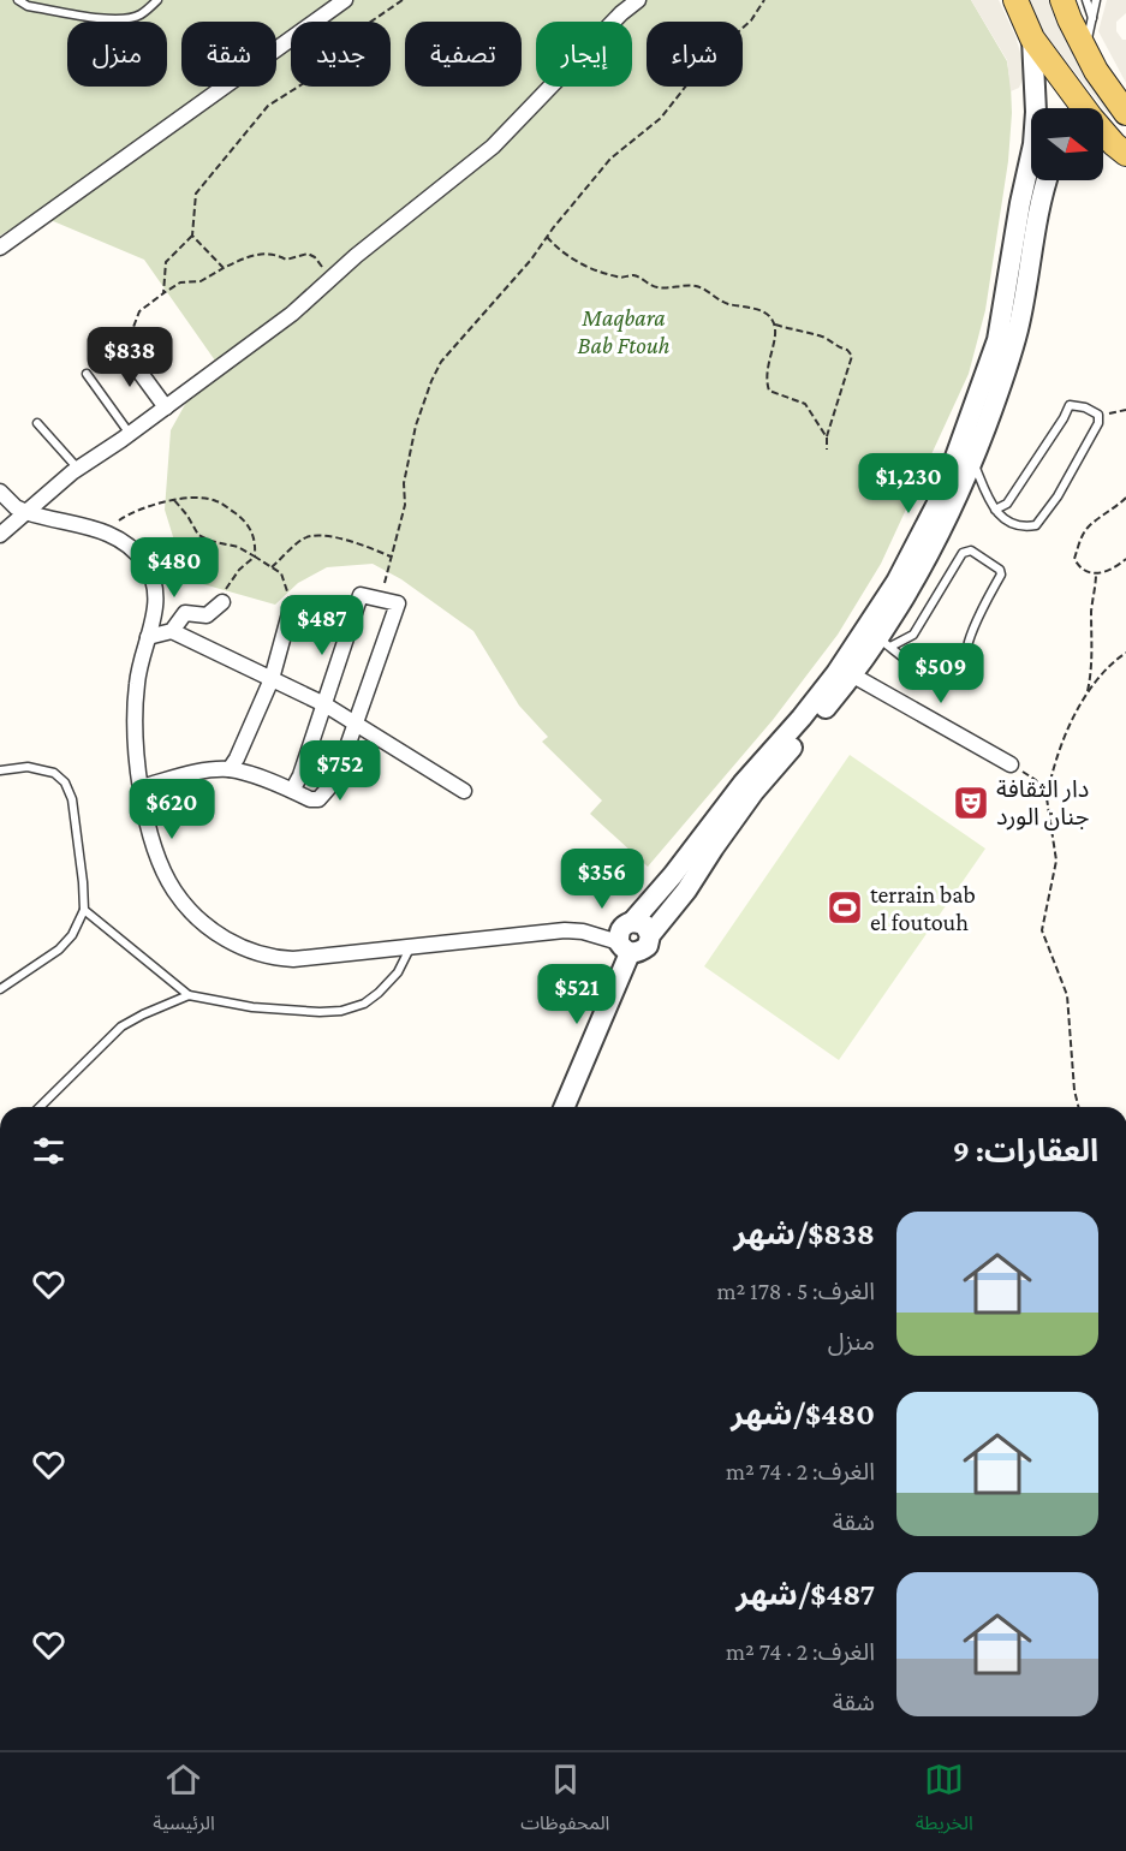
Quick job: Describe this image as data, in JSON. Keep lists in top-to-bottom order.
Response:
{
  "parks": ["Maqbara Bab Ftouh"],
  "places": {
    "theatre": ["دار الثقافة جنان الورد"],
    "sports": ["terrain bab el foutouh"]
  },
  "north": "right",
  "page": {
    "chip": [
      "شراء",
      "إيجار",
      "تصفية",
      "جديد",
      "شقة",
      "منزل"
    ],
    "price": [
      "$838",
      "$1,230",
      "$480",
      "$487",
      "$509",
      "$752",
      "$620",
      "$356",
      "$521"
    ],
    "heading": "العقارات: 9",
    "list": [
      {
        "name": "$838/شهر",
        "note": "الغرف: 5 · 178 m² · منزل"
      },
      {
        "name": "$480/شهر",
        "note": "الغرف: 2 · 74 m² · شقة"
      },
      {
        "name": "$487/شهر",
        "note": "الغرف: 2 · 74 m² · شقة"
      }
    ],
    "tabs": ["الخريطة", "المحفوظات", "الرئيسية"]
  }
}
